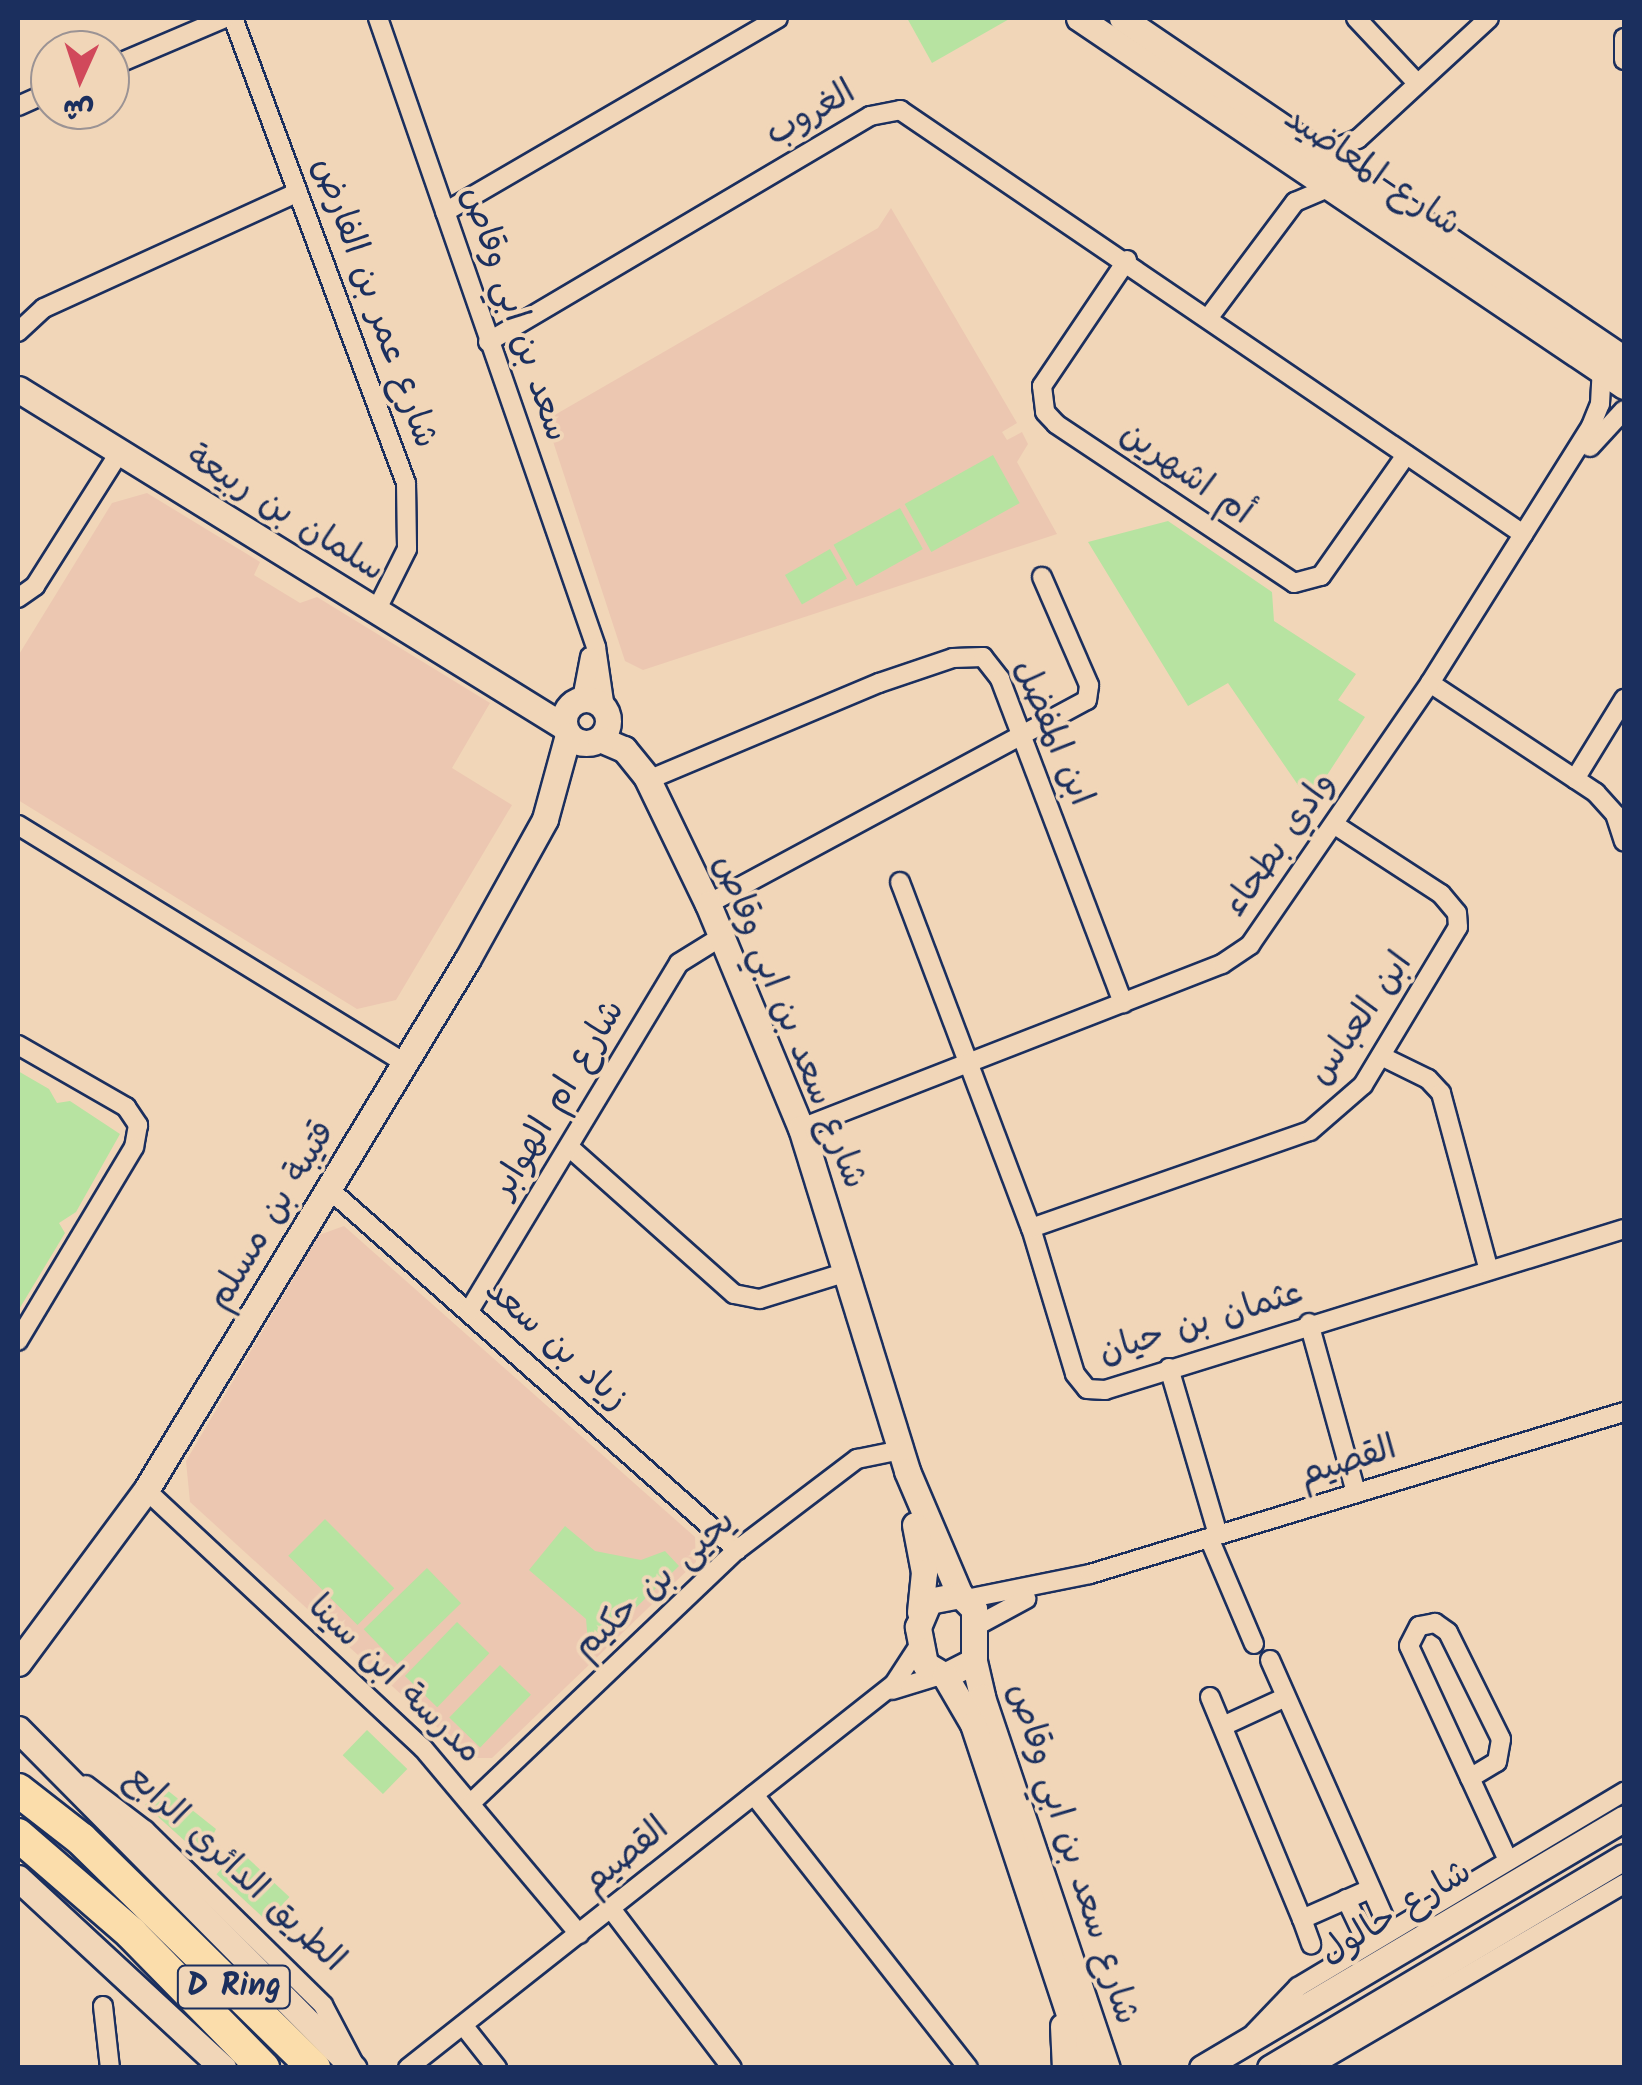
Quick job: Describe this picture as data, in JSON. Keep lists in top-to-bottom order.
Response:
{
  "streets": {
    "highway": ["D Ring"],
    "street": [
      "الغروب",
      "شارع المعاضيد",
      "شارع عمر بن الفارض",
      "سعد بن ابي وقاص",
      "أم اشهرين",
      "سلمان بن ربيعة",
      "ابن المفضل",
      "وادي بطحاء",
      "ابن العباس",
      "شارع سعد بن ابي وقاص",
      "شارع ام الهوابر",
      "قتيبة بن مسلم",
      "عثمان بن حيان",
      "زياد بن سعد",
      "القصيم",
      "يحيى بن حكيم",
      "مدرسة ابن سينا",
      "الطريق الدائري الرابع",
      "شارع حالول"
    ]
  },
  "crossings": [
    ["الغروب", "سعد بن ابي وقاص"],
    ["الغروب", "أم اشهرين"],
    ["الغروب", "وادي بطحاء"],
    ["شارع المعاضيد", "وادي بطحاء"],
    ["شارع عمر بن الفارض", "سلمان بن ربيعة"],
    ["سعد بن ابي وقاص", "شارع سعد بن ابي وقاص"],
    ["سلمان بن ربيعة", "شارع سعد بن ابي وقاص"],
    ["سلمان بن ربيعة", "قتيبة بن مسلم"],
    ["ابن المفضل", "وادي بطحاء"],
    ["ابن المفضل", "شارع سعد بن ابي وقاص"],
    ["وادي بطحاء", "ابن العباس"],
    ["وادي بطحاء", "شارع سعد بن ابي وقاص"],
    ["وادي بطحاء", "عثمان بن حيان"],
    ["ابن العباس", "عثمان بن حيان"],
    ["شارع سعد بن ابي وقاص", "شارع ام الهوابر"],
    ["شارع سعد بن ابي وقاص", "قتيبة بن مسلم"],
    ["شارع سعد بن ابي وقاص", "القصيم"],
    ["شارع سعد بن ابي وقاص", "يحيى بن حكيم"],
    ["شارع ام الهوابر", "زياد بن سعد"],
    ["قتيبة بن مسلم", "زياد بن سعد"],
    ["قتيبة بن مسلم", "مدرسة ابن سينا"],
    ["زياد بن سعد", "يحيى بن حكيم"],
    ["القصيم", "مدرسة ابن سينا"],
    ["يحيى بن حكيم", "مدرسة ابن سينا"]
  ],
  "north": "bottom"
}
